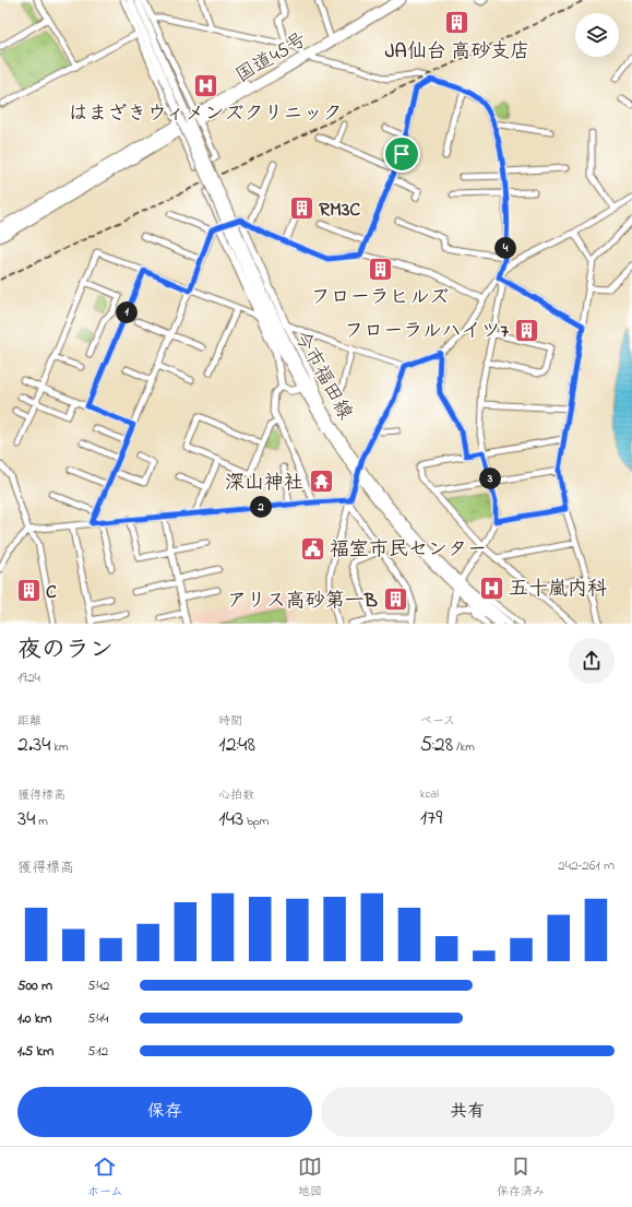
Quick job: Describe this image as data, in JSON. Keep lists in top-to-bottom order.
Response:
{
  "streets": {
    "highway": ["国道45号"],
    "main road": ["今市福田線"]
  },
  "crossings": [
    ["国道45号", "今市福田線"]
  ],
  "places": {
    "building": [
      "JA仙台 高砂支店",
      "RM3C",
      "フローラヒルズ",
      "フローラルハイツ7",
      "C",
      "アリス高砂第一B"
    ],
    "hospital": ["はまざきウィメンズクリニック", "五十嵐内科"],
    "temple": ["深山神社"],
    "public building": ["福室市民センター"]
  },
  "page": {
    "pins": [
      "4",
      "1",
      "3",
      "2"
    ],
    "heading": ["夜のラン", "19:24"],
    "stats": [
      ["距離", "2.34 km"],
      ["時間", "12:48"],
      ["ペース", "5:28 /km"],
      ["獲得標高", "34 m"],
      ["心拍数", "143 bpm"],
      ["kcal", "179"]
    ],
    "chart": ["獲得標高", "242–261 m"],
    "list": [
      {
        "name": "500 m",
        "note": "5:42"
      },
      {
        "name": "1.0 km",
        "note": "5:44"
      },
      {
        "name": "1.5 km",
        "note": "5:12"
      }
    ],
    "buttons": ["保存", "共有"],
    "tabs": ["ホーム", "地図", "保存済み"]
  }
}
